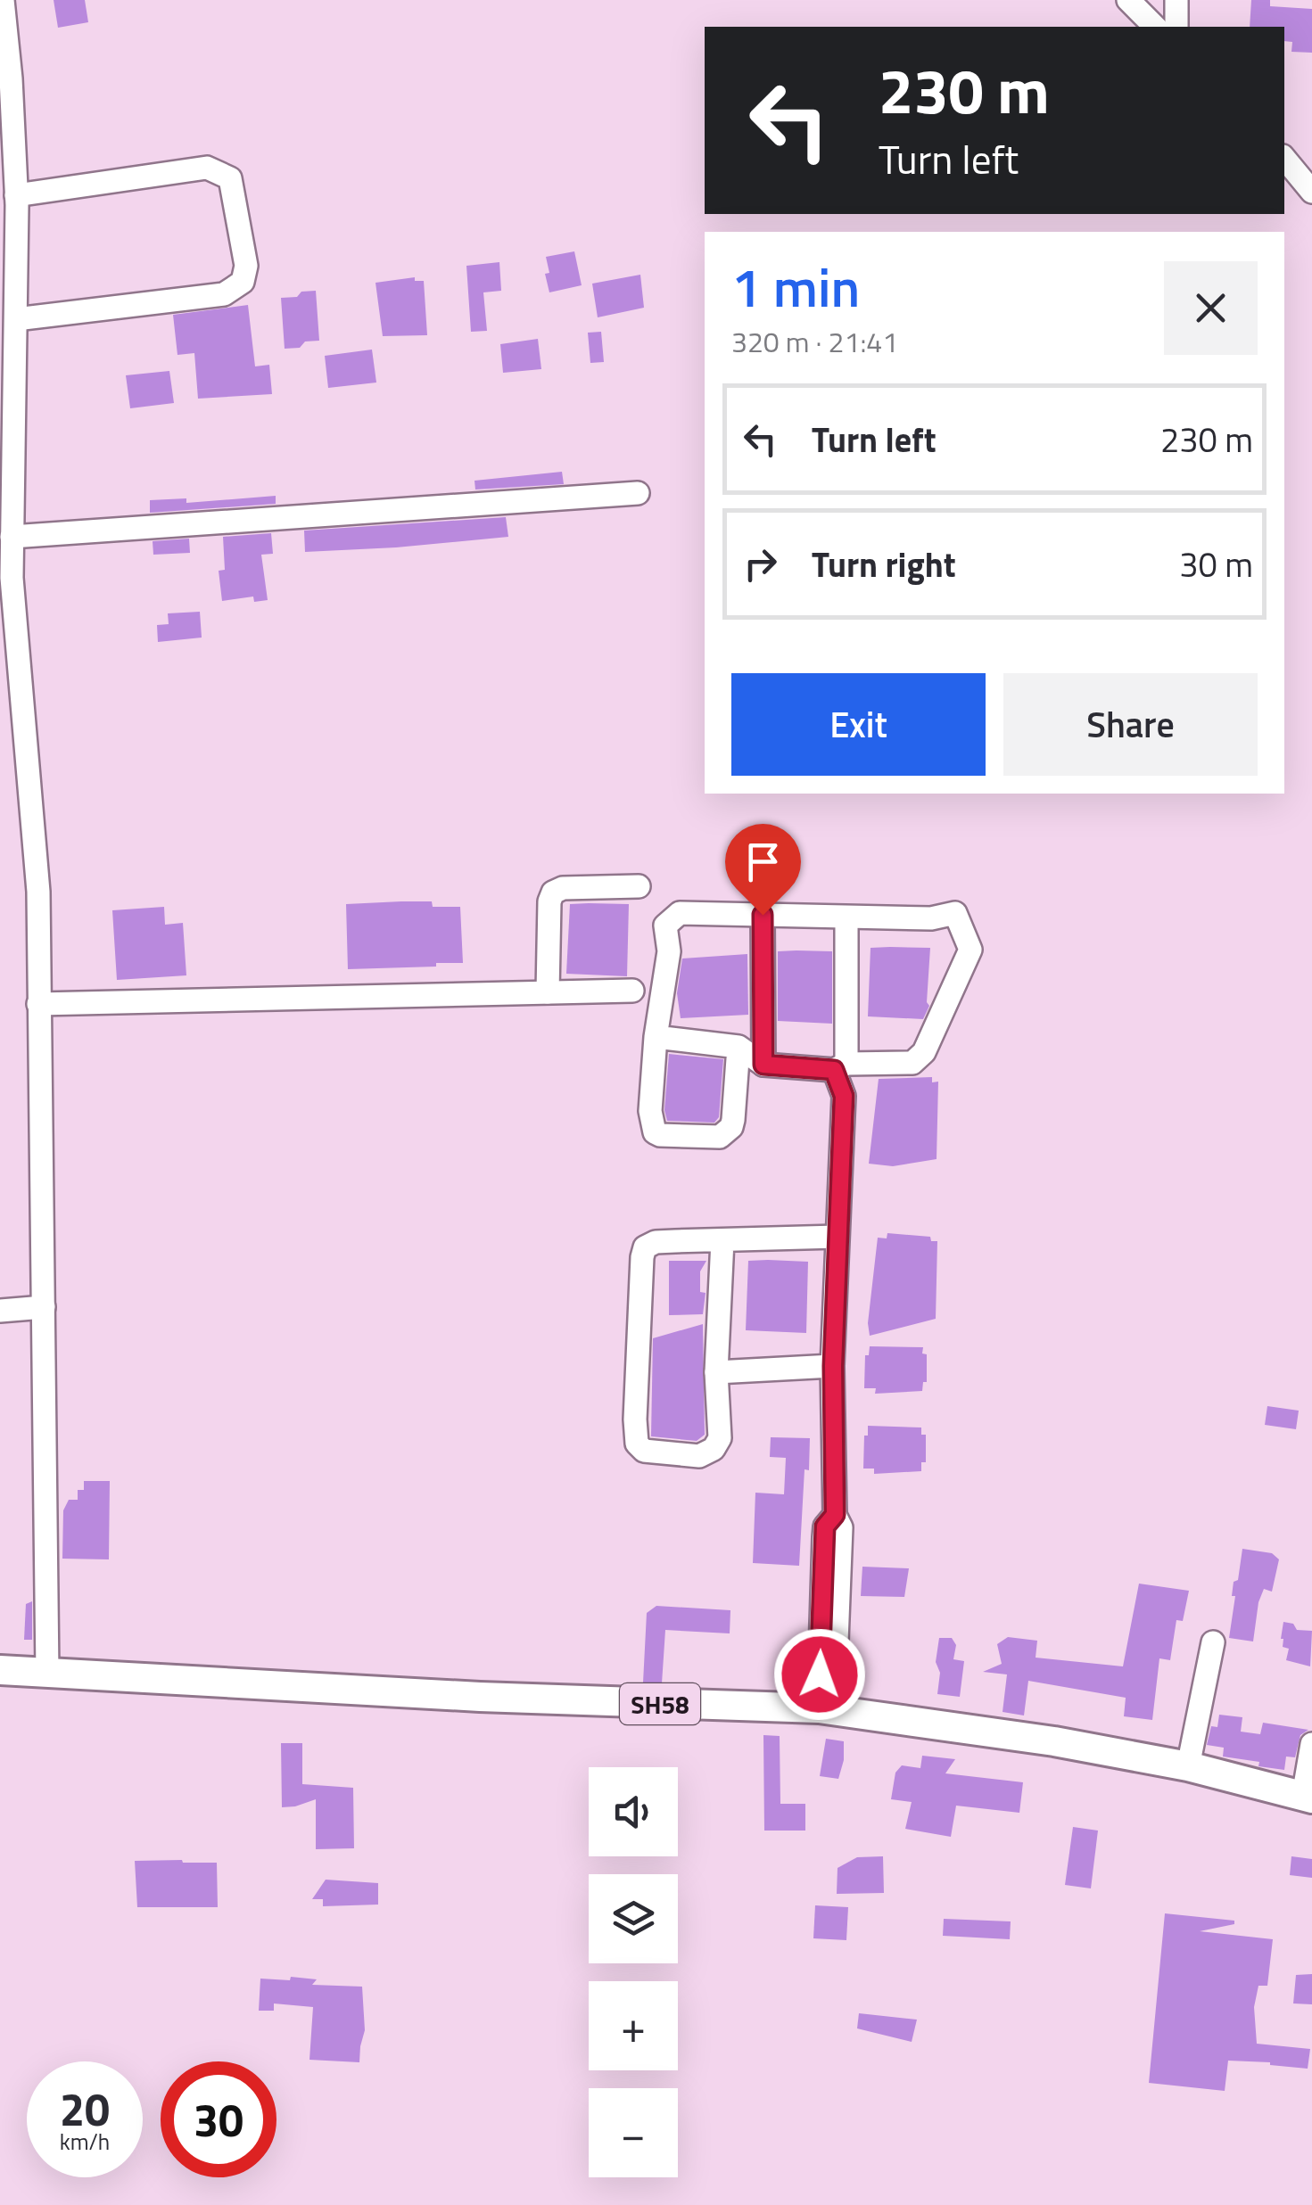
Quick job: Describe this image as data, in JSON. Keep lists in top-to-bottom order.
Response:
{
  "streets": {
    "main road": ["SH58"]
  },
  "page": {
    "turn": ["230 m", "Turn left"],
    "heading": ["1 min", "320 m · 21:41"],
    "list": [
      {
        "name": "Turn left",
        "value": "230 m"
      },
      {
        "name": "Turn right",
        "value": "30 m"
      }
    ],
    "buttons": ["Exit", "Share"],
    "map_buttons": ["+", "−"],
    "speed": "20 km/h",
    "limit": "30"
  }
}
